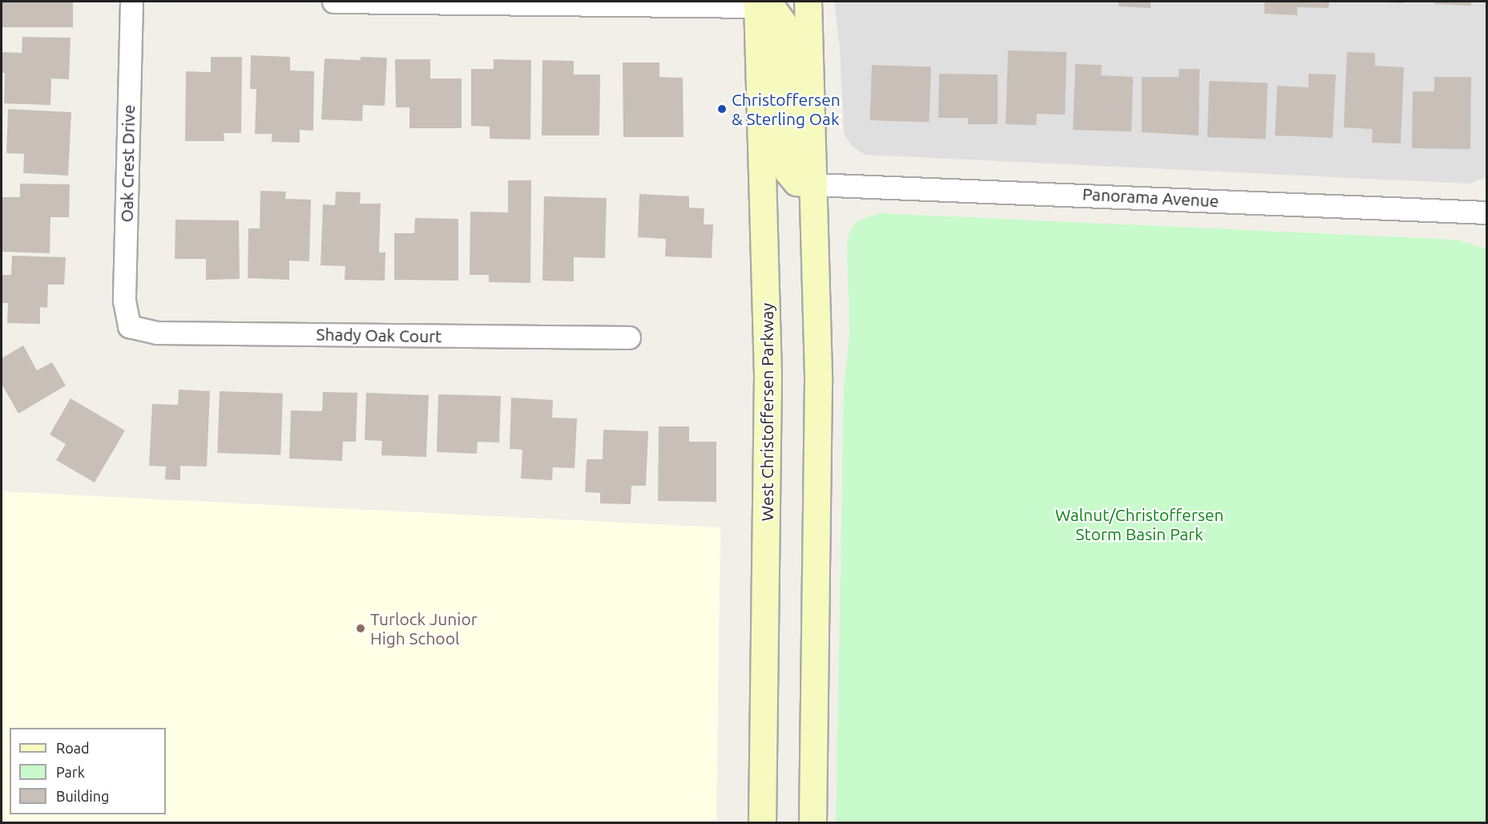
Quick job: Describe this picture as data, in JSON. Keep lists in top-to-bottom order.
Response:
{
  "streets": {
    "street": [
      "Oak Crest Drive",
      "Panorama Avenue",
      "Shady Oak Court",
      "West Christoffersen Parkway"
    ]
  },
  "crossings": [
    ["Oak Crest Drive", "Shady Oak Court"]
  ],
  "parks": ["Walnut/Christoffersen Storm Basin Park"],
  "places": ["Christoffersen & Sterling Oak", "Turlock Junior High School"],
  "legend": ["Road", "Park", "Building"]
}
